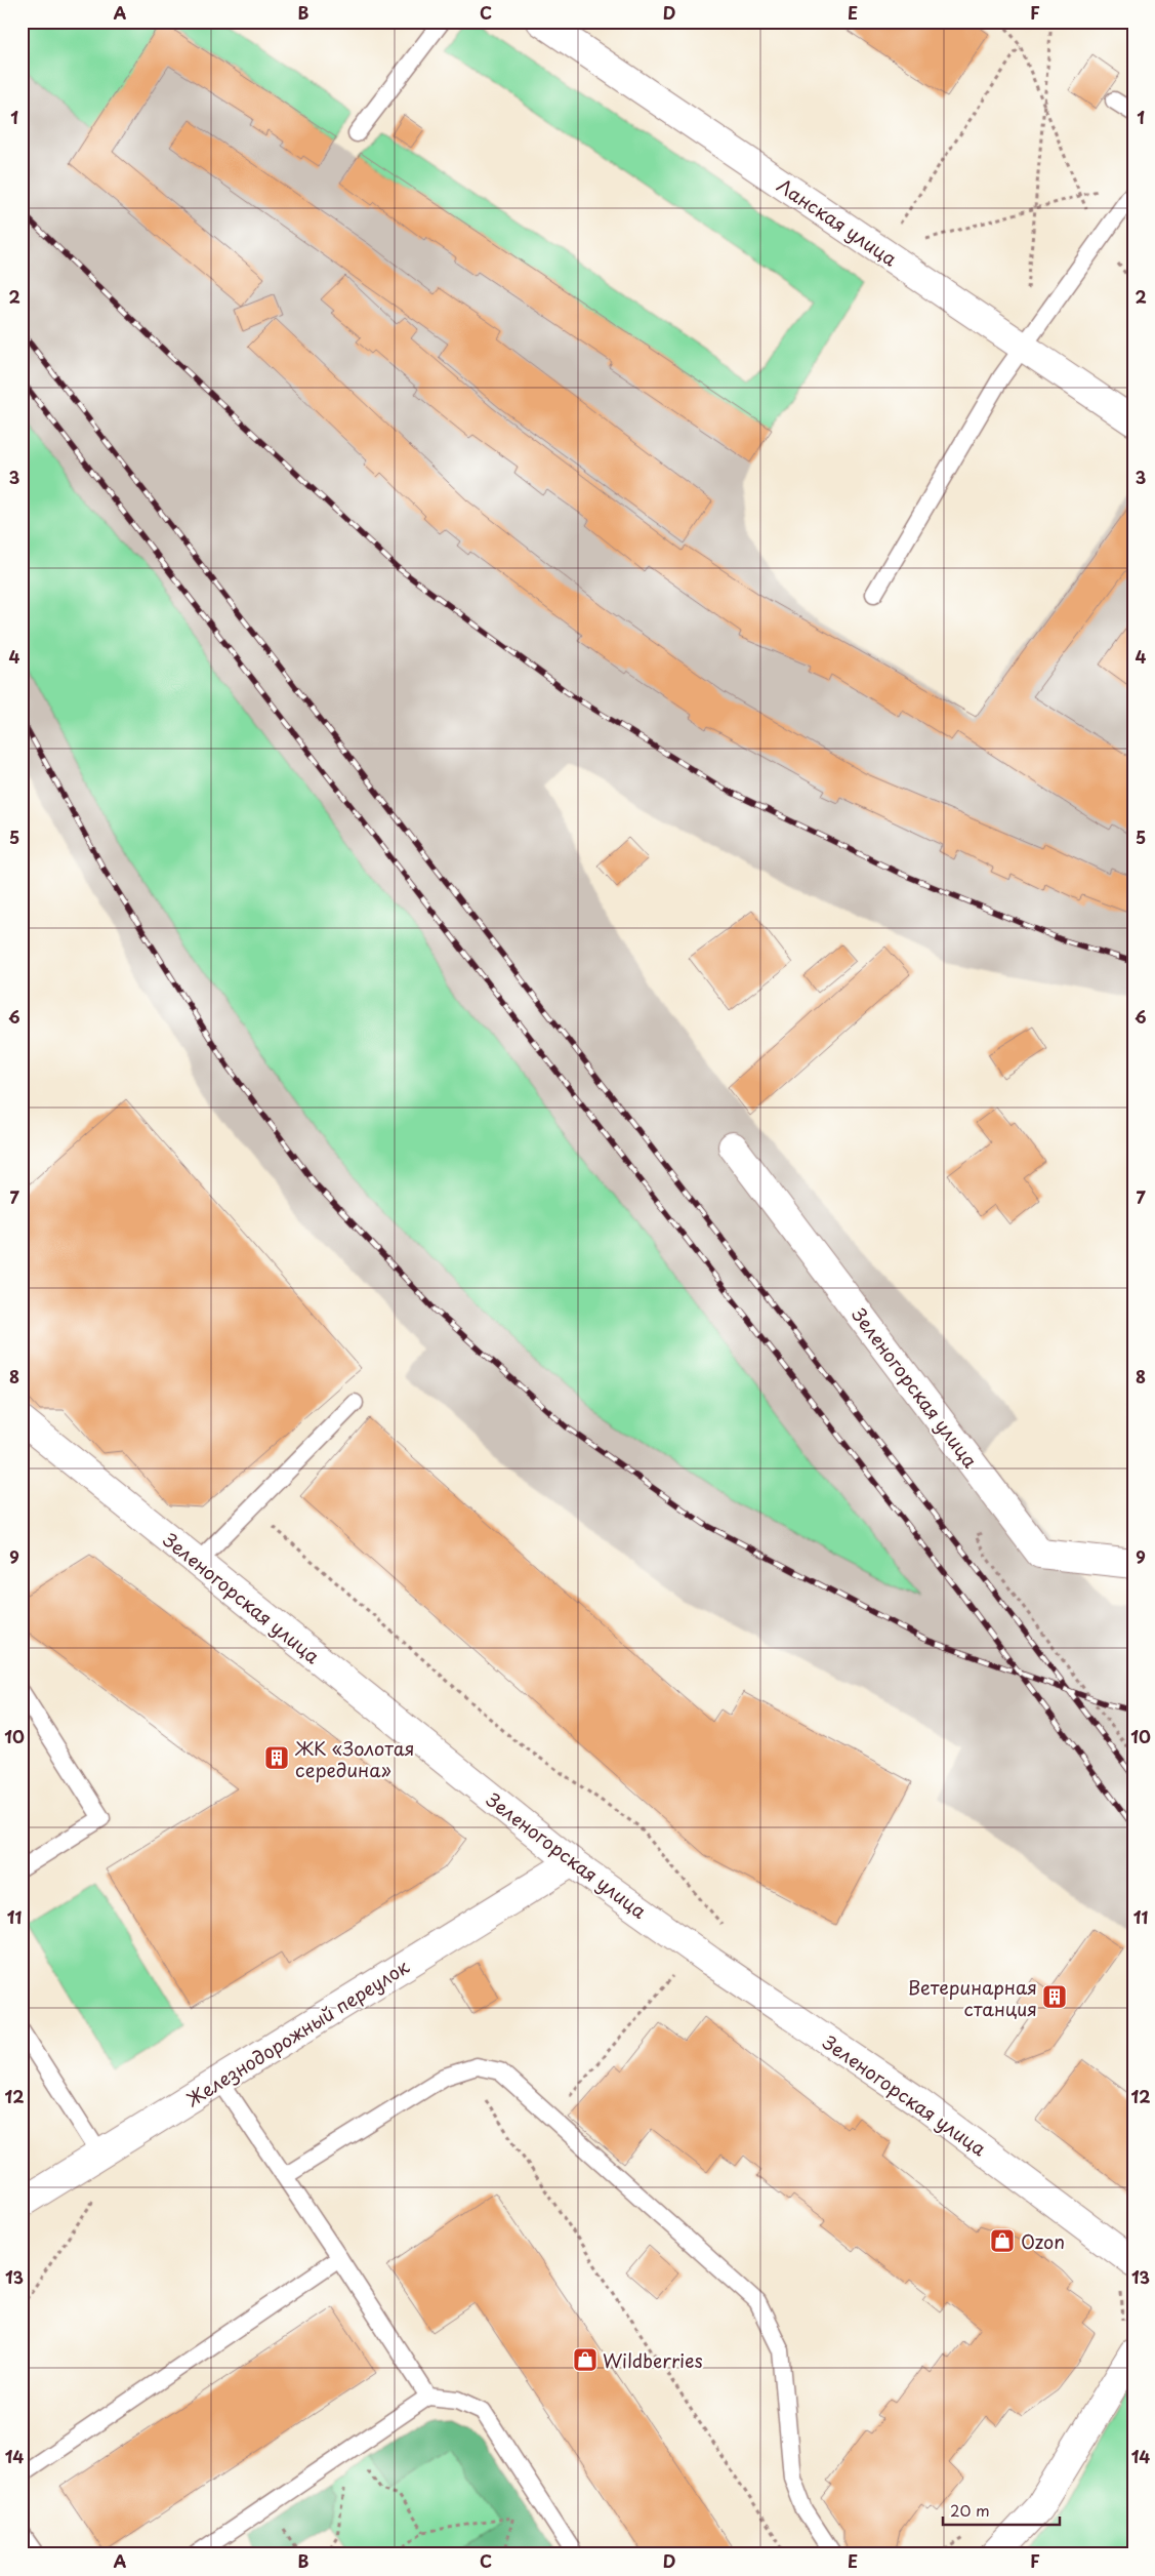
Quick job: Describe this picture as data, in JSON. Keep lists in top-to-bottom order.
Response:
{
  "streets": {
    "street": ["Ланская улица", "Зеленогорская улица", "Железнодорожный переулок"]
  },
  "crossings": [
    ["Зеленогорская улица", "Железнодорожный переулок"]
  ],
  "places": {
    "building": ["ЖК «Золотая середина»", "Ветеринарная станция"],
    "shop": ["Ozon", "Wildberries"]
  },
  "scale_bar": "20 m",
  "grid": {
    "columns": [
      "A",
      "B",
      "C",
      "D",
      "E",
      "F"
    ],
    "rows": [
      "1",
      "2",
      "3",
      "4",
      "5",
      "6",
      "7",
      "8",
      "9",
      "10",
      "11",
      "12",
      "13",
      "14"
    ]
  }
}
